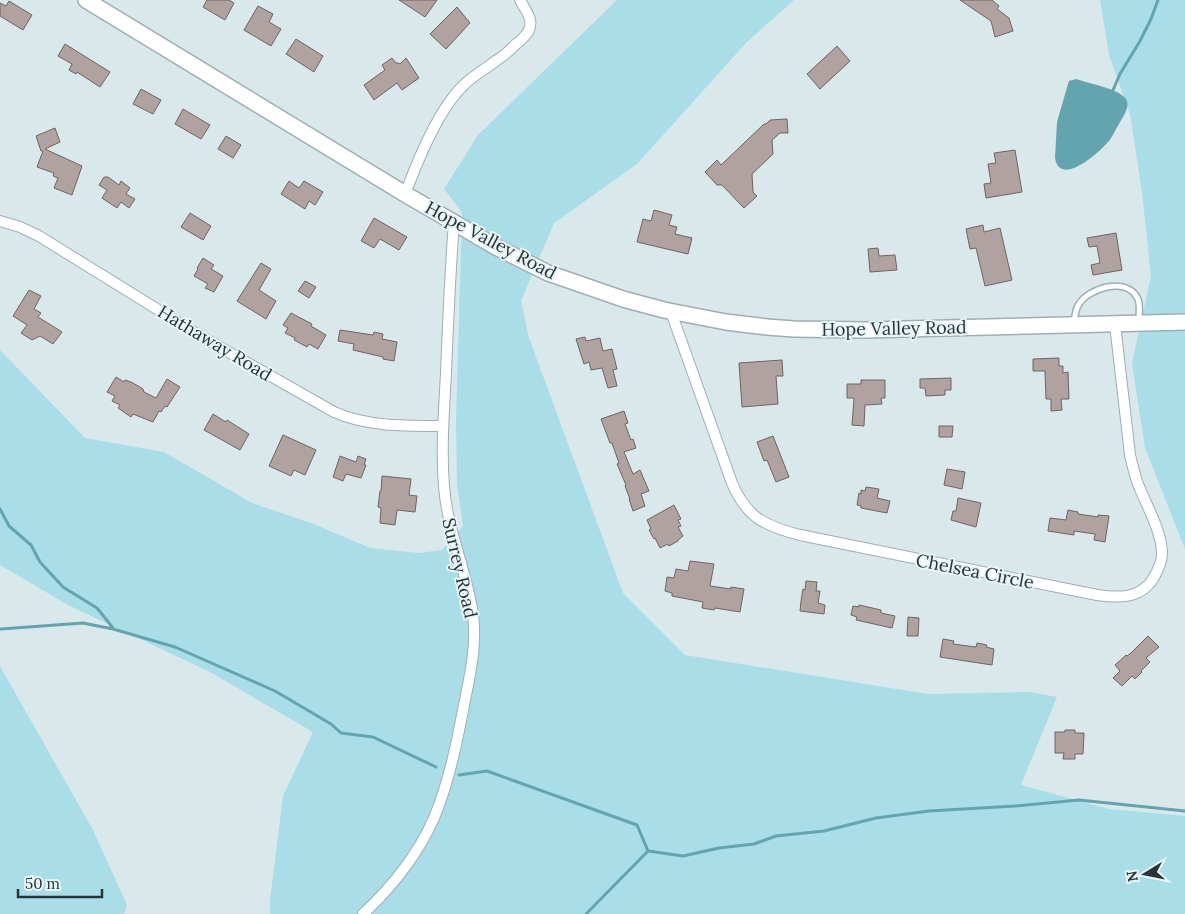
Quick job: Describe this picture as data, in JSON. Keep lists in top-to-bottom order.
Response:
{
  "streets": {
    "main road": ["Hope Valley Road"],
    "street": ["Hathaway Road", "Surrey Road", "Chelsea Circle"]
  },
  "crossings": [
    ["Hope Valley Road", "Surrey Road"],
    ["Hope Valley Road", "Chelsea Circle"],
    ["Hathaway Road", "Surrey Road"]
  ],
  "scale_bar": "50 m",
  "north": "left"
}
